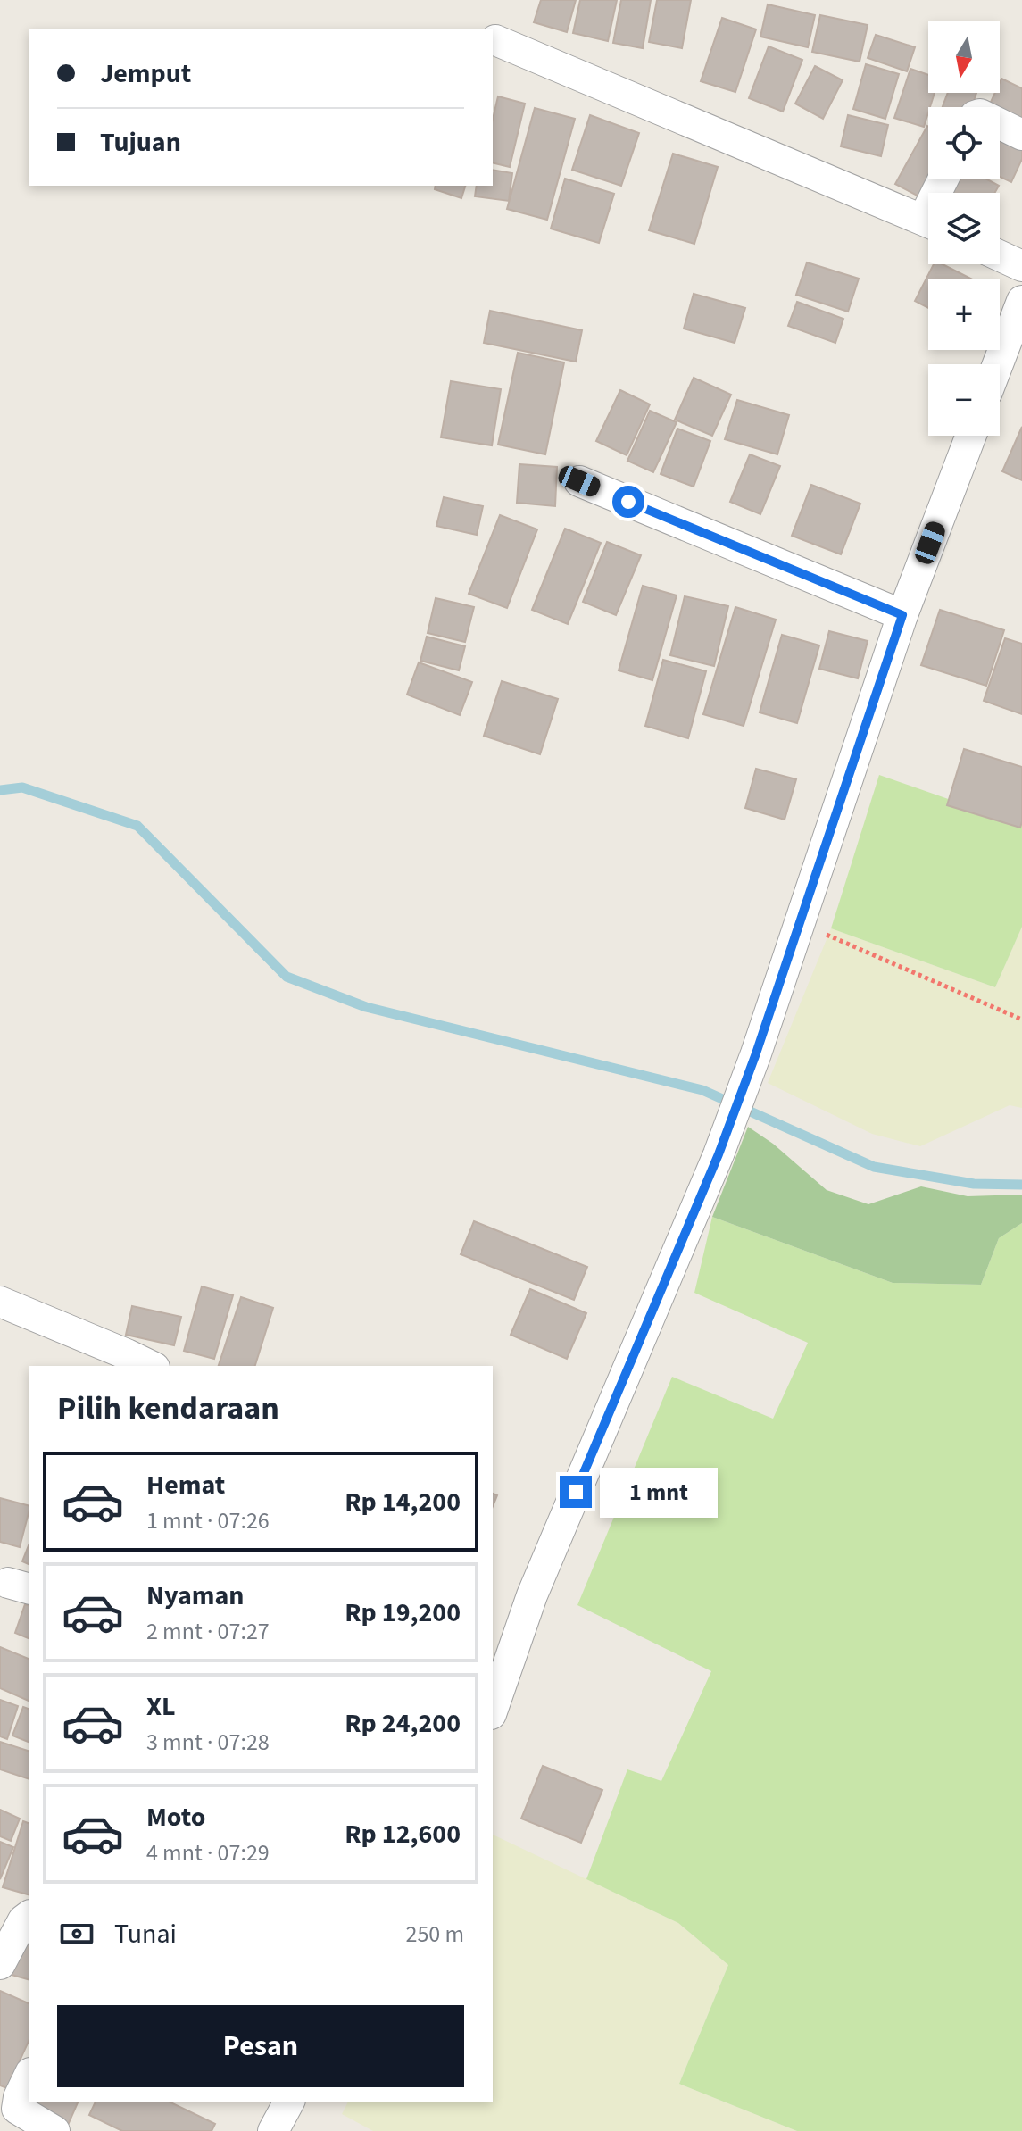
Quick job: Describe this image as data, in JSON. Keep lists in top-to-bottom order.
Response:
{
  "north": "bottom",
  "page": {
    "map_buttons": ["+", "−"],
    "banner": ["Jemput", "Tujuan"],
    "heading": "Pilih kendaraan",
    "list": [
      {
        "name": "Hemat",
        "note": "1 mnt · 07:26",
        "value": "Rp 14,200"
      },
      {
        "name": "Nyaman",
        "note": "2 mnt · 07:27",
        "value": "Rp 19,200"
      },
      {
        "name": "XL",
        "note": "3 mnt · 07:28",
        "value": "Rp 24,200"
      },
      {
        "name": "Moto",
        "note": "4 mnt · 07:29",
        "value": "Rp 12,600"
      }
    ],
    "bubble": "1 mnt",
    "pay": ["Tunai", "250 m"],
    "buttons": "Pesan"
  }
}
